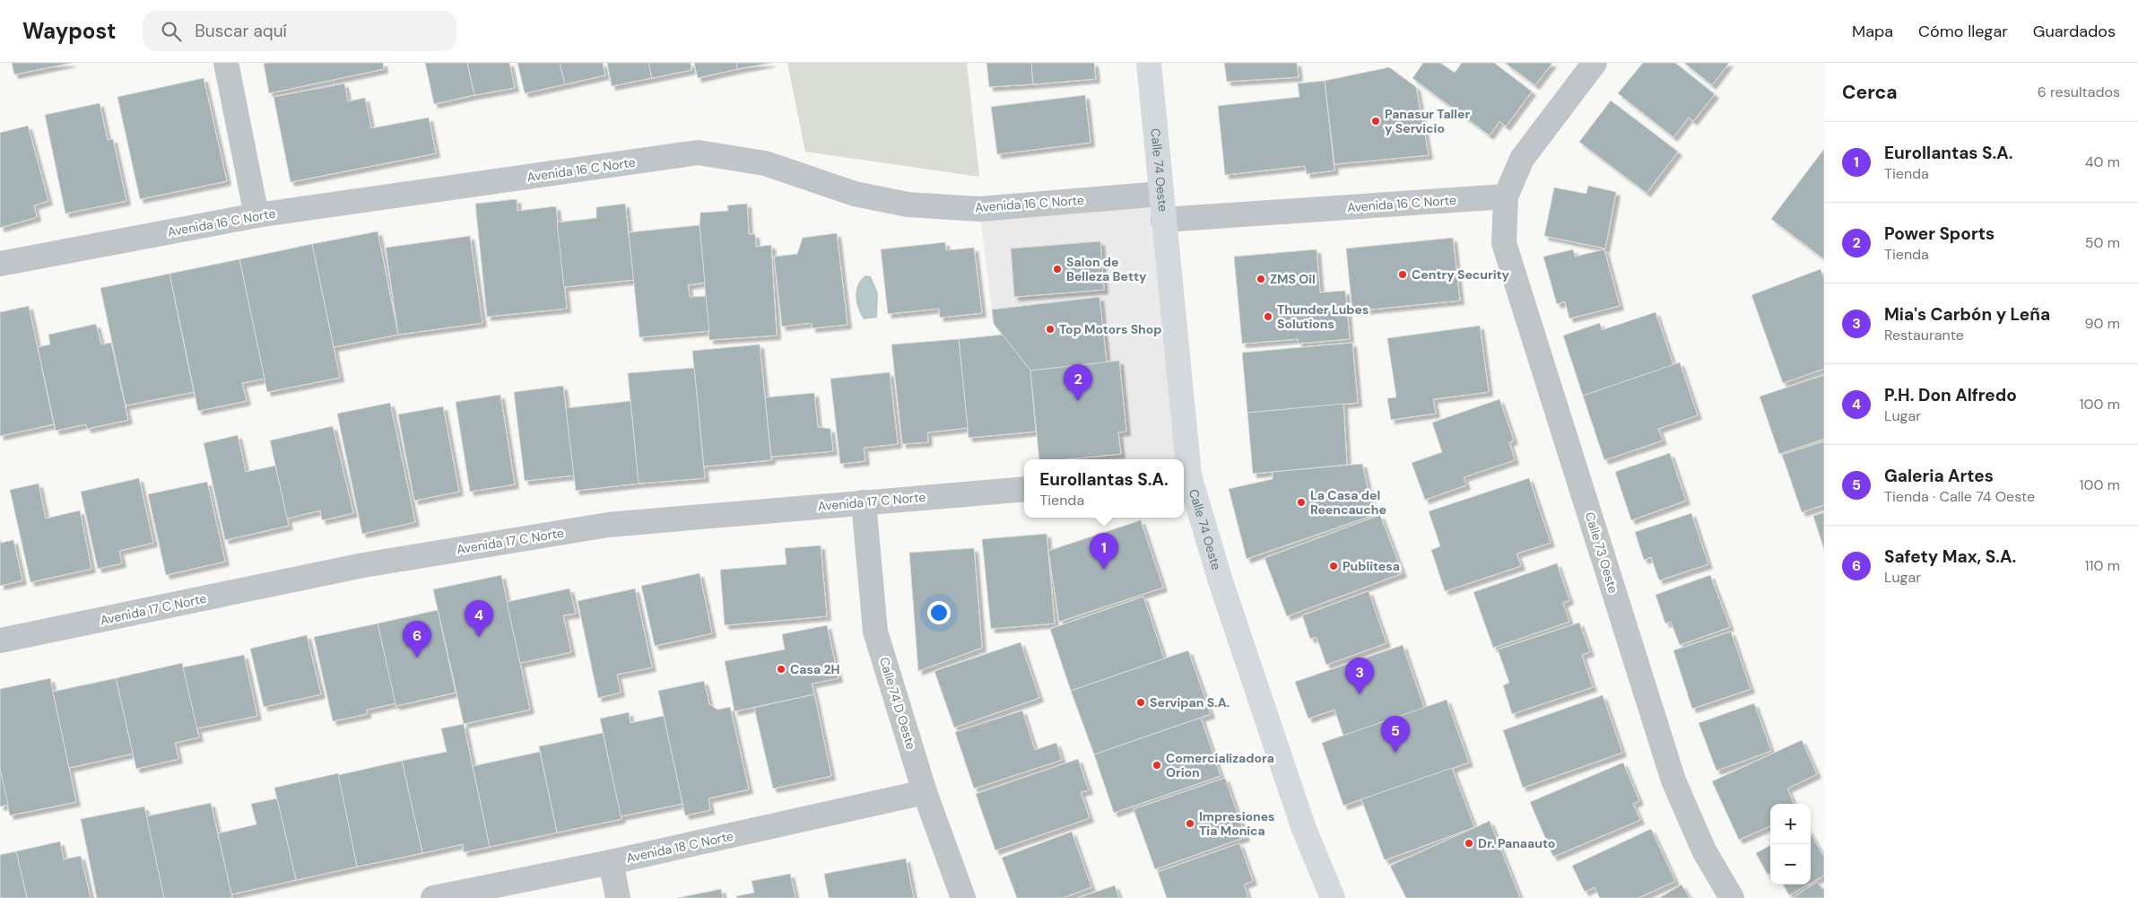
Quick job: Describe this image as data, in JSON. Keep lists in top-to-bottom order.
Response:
{
  "streets": {
    "street": [
      "Avenida 16 C Norte",
      "Calle 74 Oeste",
      "Avenida 17 C Norte",
      "Calle 73 Oeste",
      "Calle 74 D Oeste",
      "Avenida 18 C Norte"
    ]
  },
  "crossings": [
    ["Avenida 16 C Norte", "Calle 74 Oeste"],
    ["Avenida 16 C Norte", "Calle 73 Oeste"],
    ["Avenida 17 C Norte", "Calle 74 D Oeste"],
    ["Calle 74 D Oeste", "Avenida 18 C Norte"]
  ],
  "places": [
    "Panasur Taller y Servicio",
    "Salon de Belleza Betty",
    "Centry Security",
    "ZMS Oil",
    "Thunder Lubes Solutions",
    "Top Motors Shop",
    "La Casa del Reencauche",
    "Publitesa",
    "Casa 2H",
    "Servipan S.A.",
    "Comercializadora Orion",
    "Impresiones Tia Monica",
    "Dr. Panaauto"
  ],
  "page": {
    "header": "Waypost",
    "search": "Buscar aquí",
    "nav": ["Mapa", "Cómo llegar", "Guardados"],
    "heading": ["Cerca", "6 resultados"],
    "list": [
      {
        "mark": "1",
        "name": "Eurollantas S.A.",
        "note": "Tienda",
        "value": "40 m"
      },
      {
        "mark": "2",
        "name": "Power Sports",
        "note": "Tienda",
        "value": "50 m"
      },
      {
        "mark": "3",
        "name": "Mia's Carbón y Leña",
        "note": "Restaurante",
        "value": "90 m"
      },
      {
        "mark": "4",
        "name": "P.H. Don Alfredo",
        "note": "Lugar",
        "value": "100 m"
      },
      {
        "mark": "5",
        "name": "Galeria Artes",
        "note": "Tienda · Calle 74 Oeste",
        "value": "100 m"
      },
      {
        "mark": "6",
        "name": "Safety Max, S.A.",
        "note": "Lugar",
        "value": "110 m"
      }
    ],
    "pins": [
      "2",
      "1",
      "4",
      "6",
      "3",
      "5"
    ],
    "popup": ["Eurollantas S.A.", "Tienda"],
    "map_buttons": ["+", "−"]
  }
}
